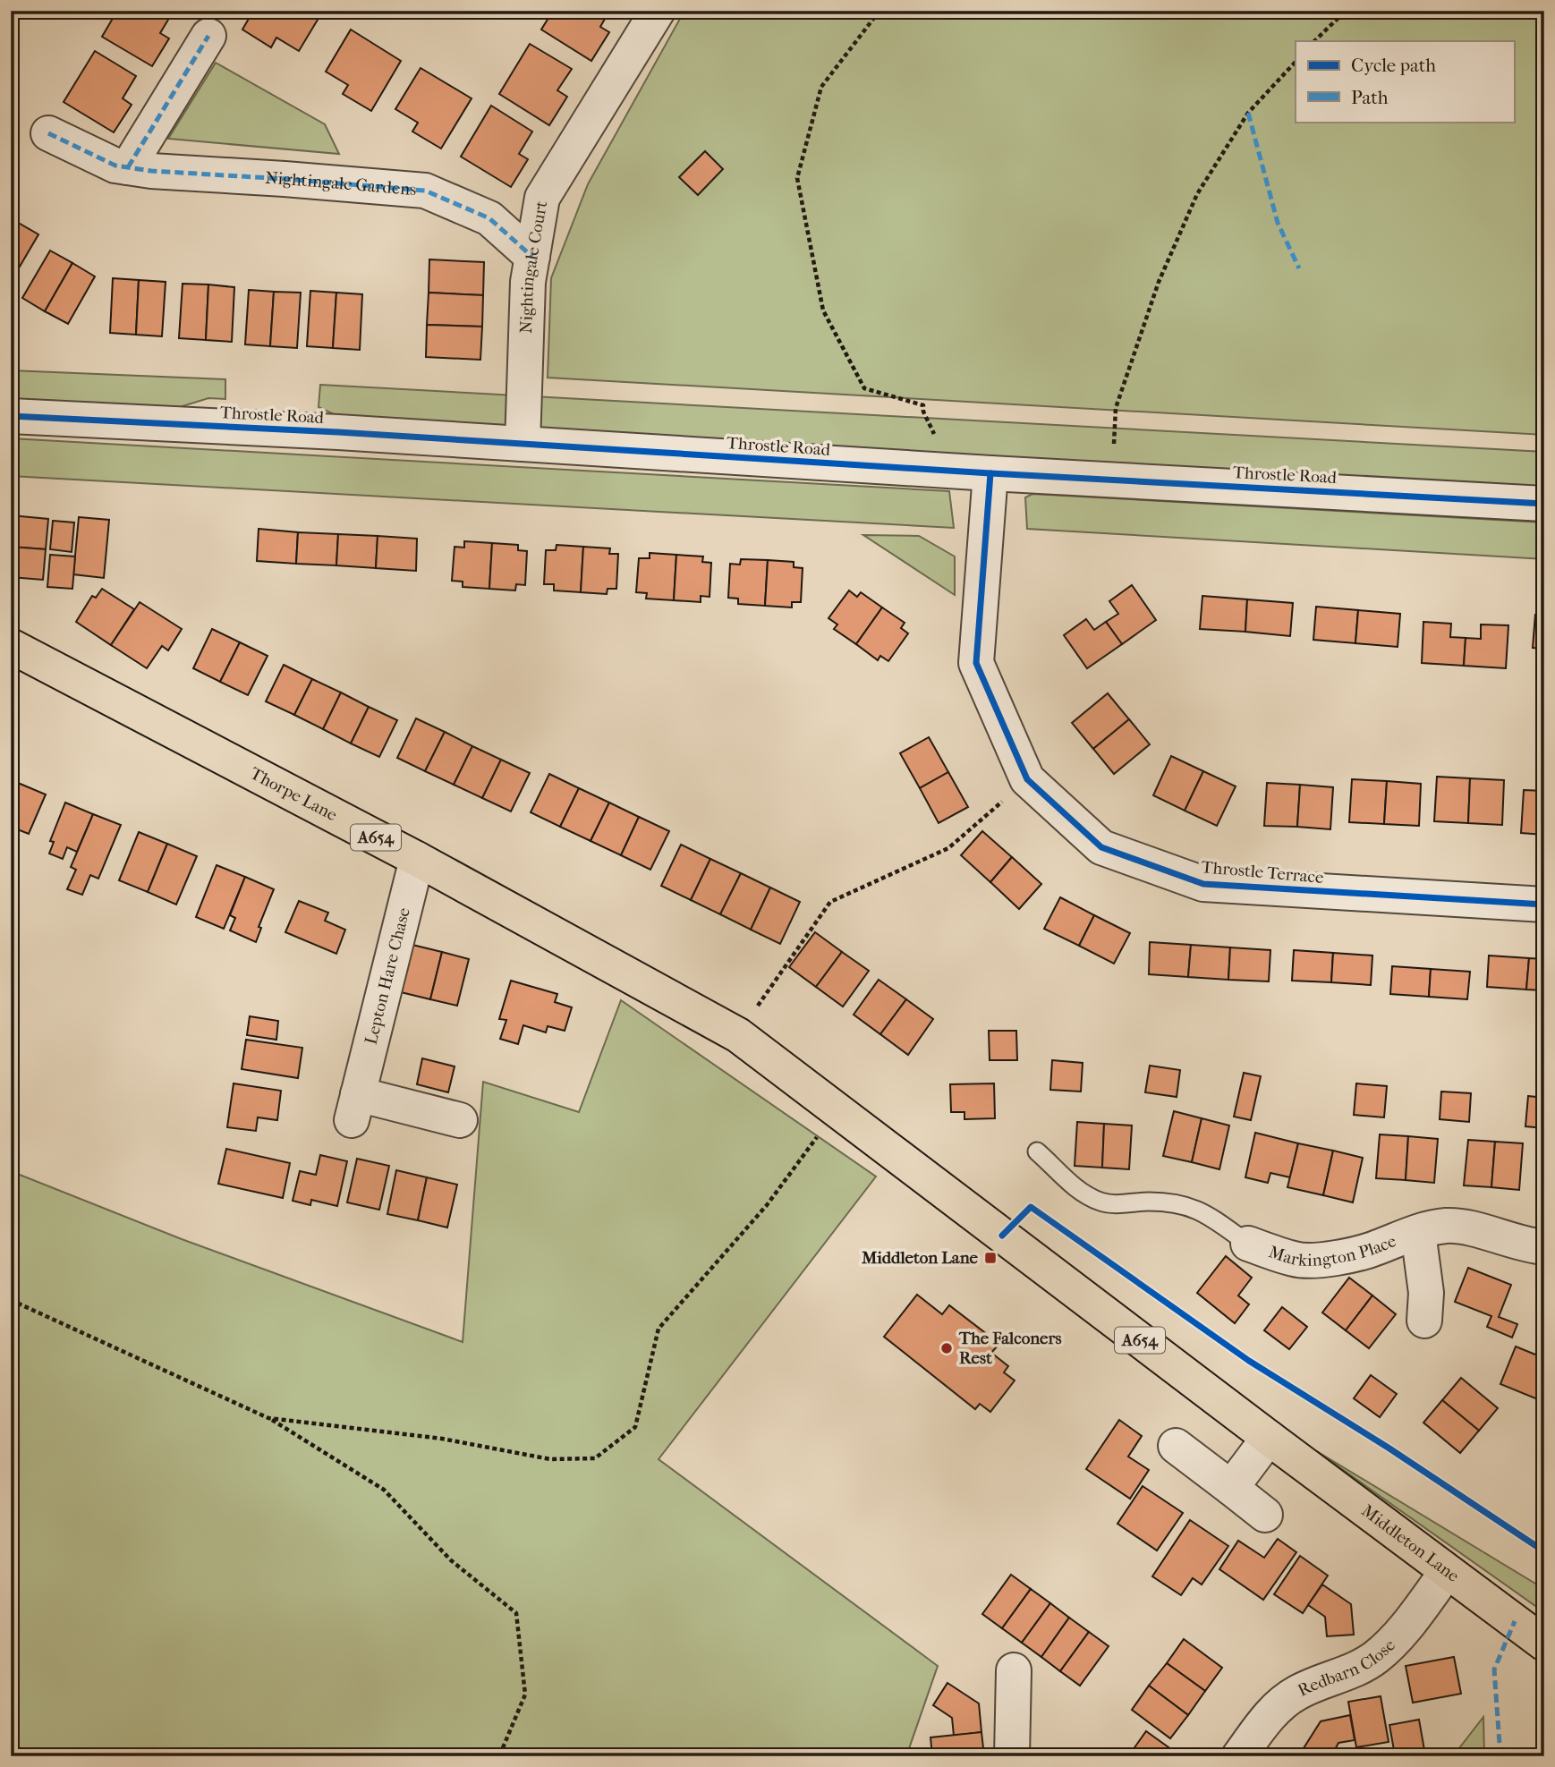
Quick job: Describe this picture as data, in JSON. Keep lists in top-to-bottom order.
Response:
{
  "streets": {
    "main road": ["Thorpe Lane", "A654", "Middleton Lane"],
    "street": [
      "Nightingale Gardens",
      "Nightingale Court",
      "Throstle Road",
      "Throstle Terrace",
      "Lepton Hare Chase",
      "Markington Place",
      "Redbarn Close"
    ]
  },
  "crossings": [
    ["Nightingale Gardens", "Nightingale Court"],
    ["Nightingale Court", "Throstle Road"],
    ["Throstle Road", "Throstle Terrace"],
    ["Thorpe Lane", "Lepton Hare Chase"],
    ["Thorpe Lane", "Middleton Lane"],
    ["Middleton Lane", "Redbarn Close"]
  ],
  "places": {
    "transit": ["Middleton Lane"],
    "other": ["The Falconers Rest"]
  },
  "legend": ["Cycle path", "Path"]
}
